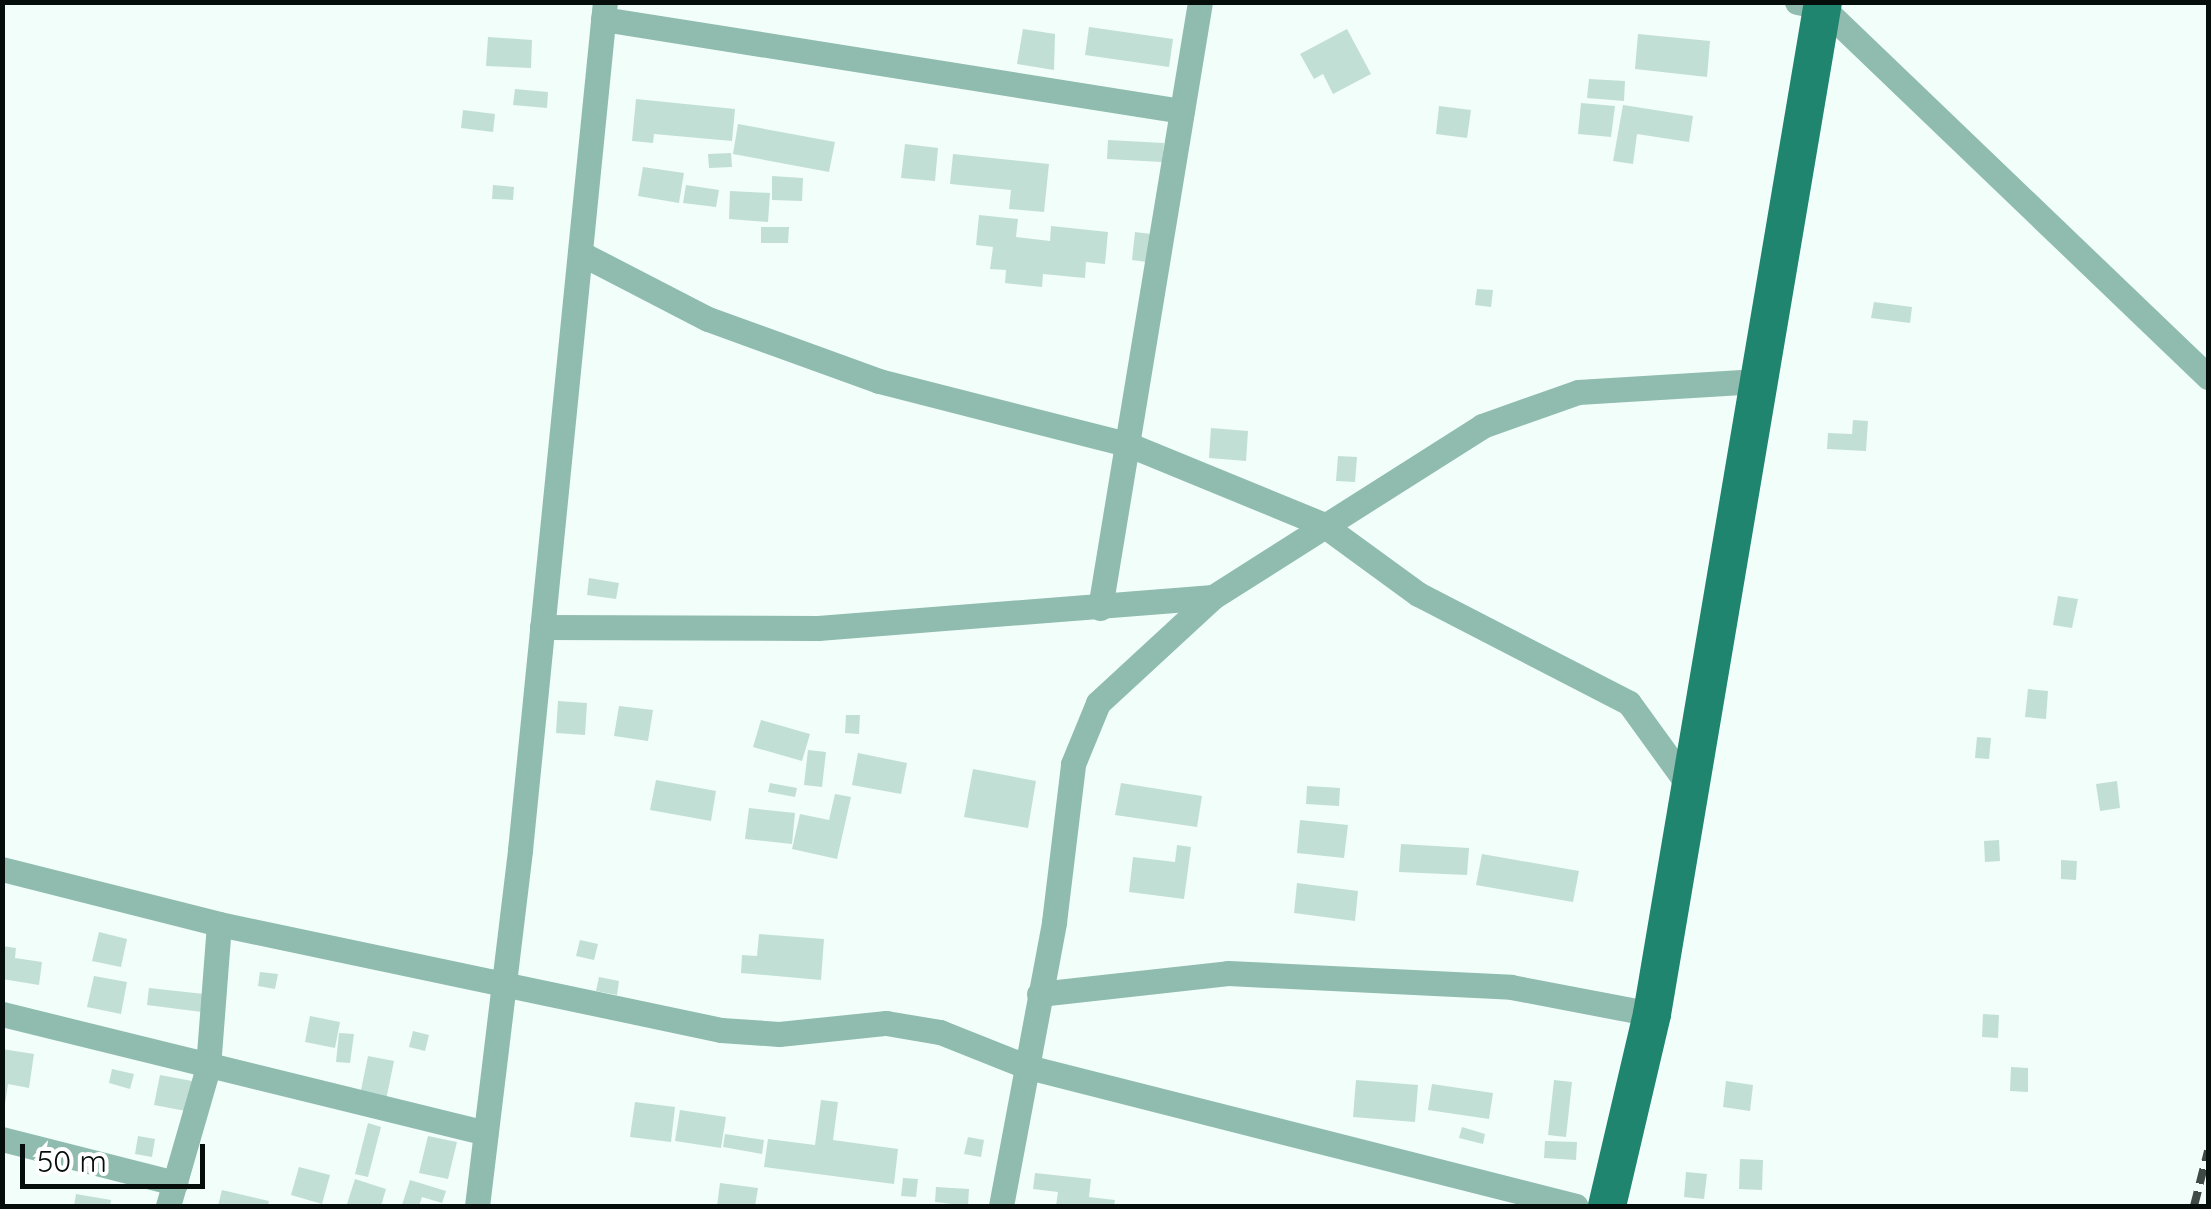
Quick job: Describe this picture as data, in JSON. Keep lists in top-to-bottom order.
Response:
{
  "scale_bar": "50 m"
}
